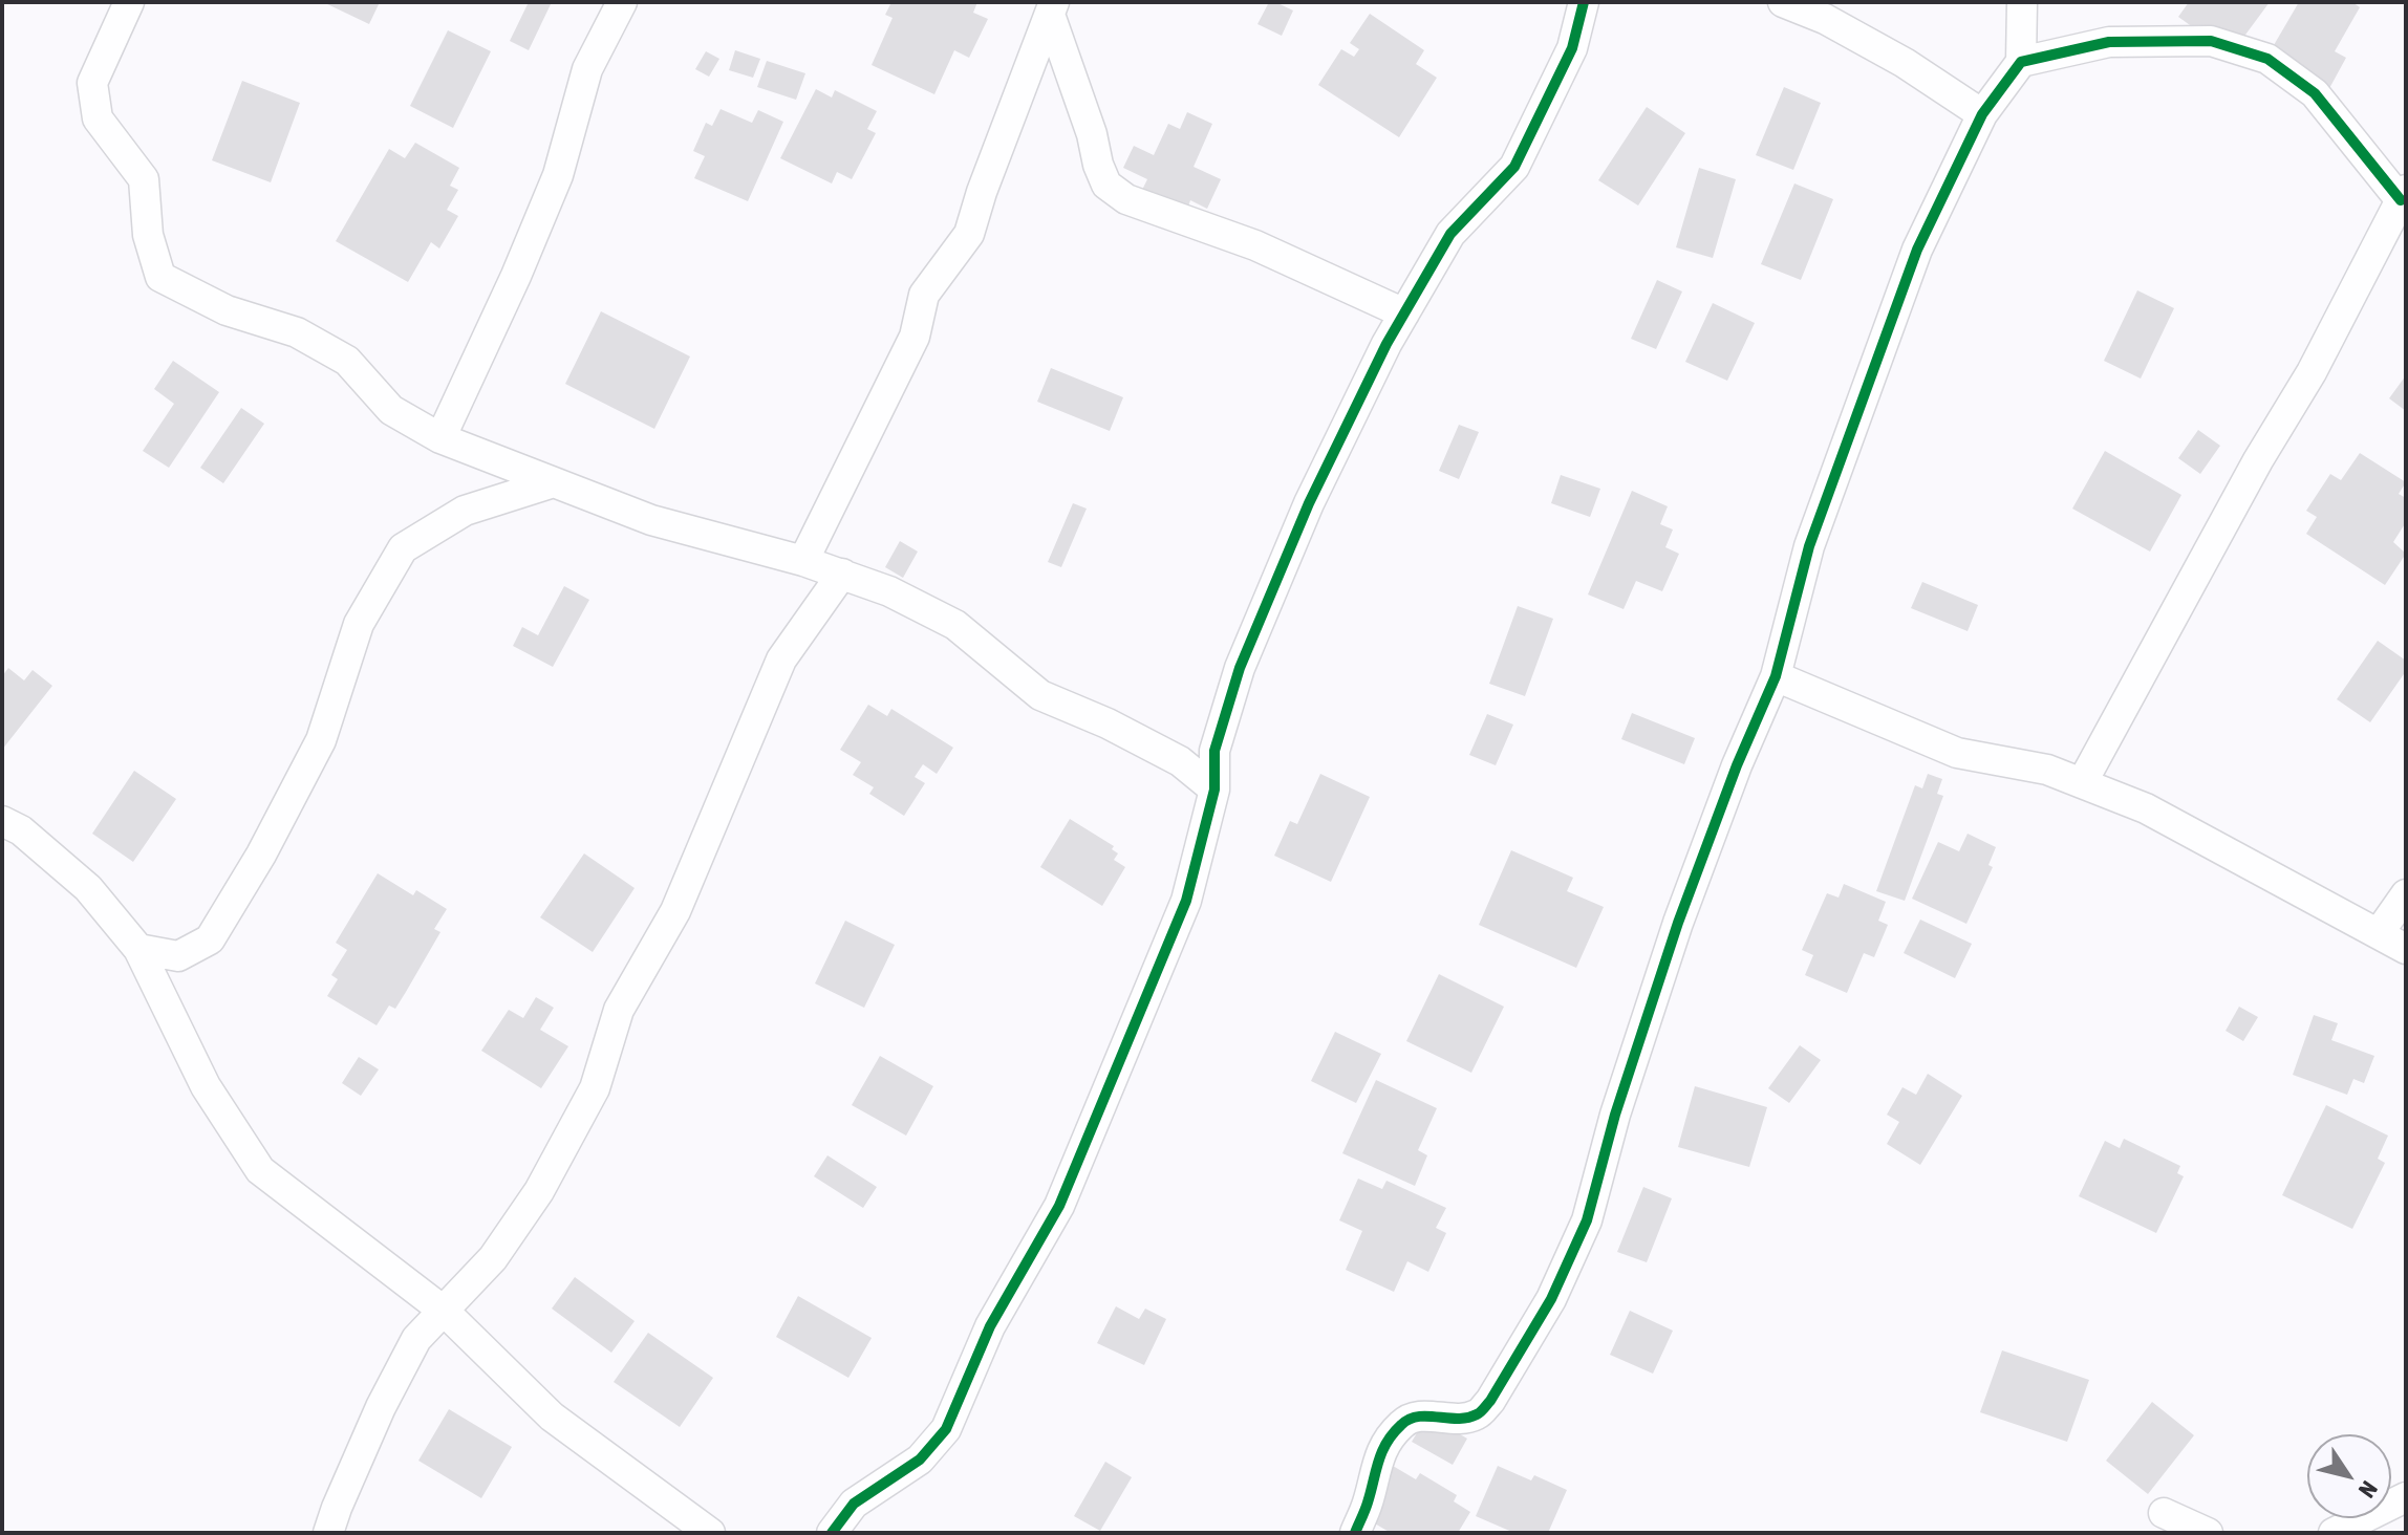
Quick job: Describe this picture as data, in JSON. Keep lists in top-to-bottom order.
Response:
{
  "north": "bottom right"
}
